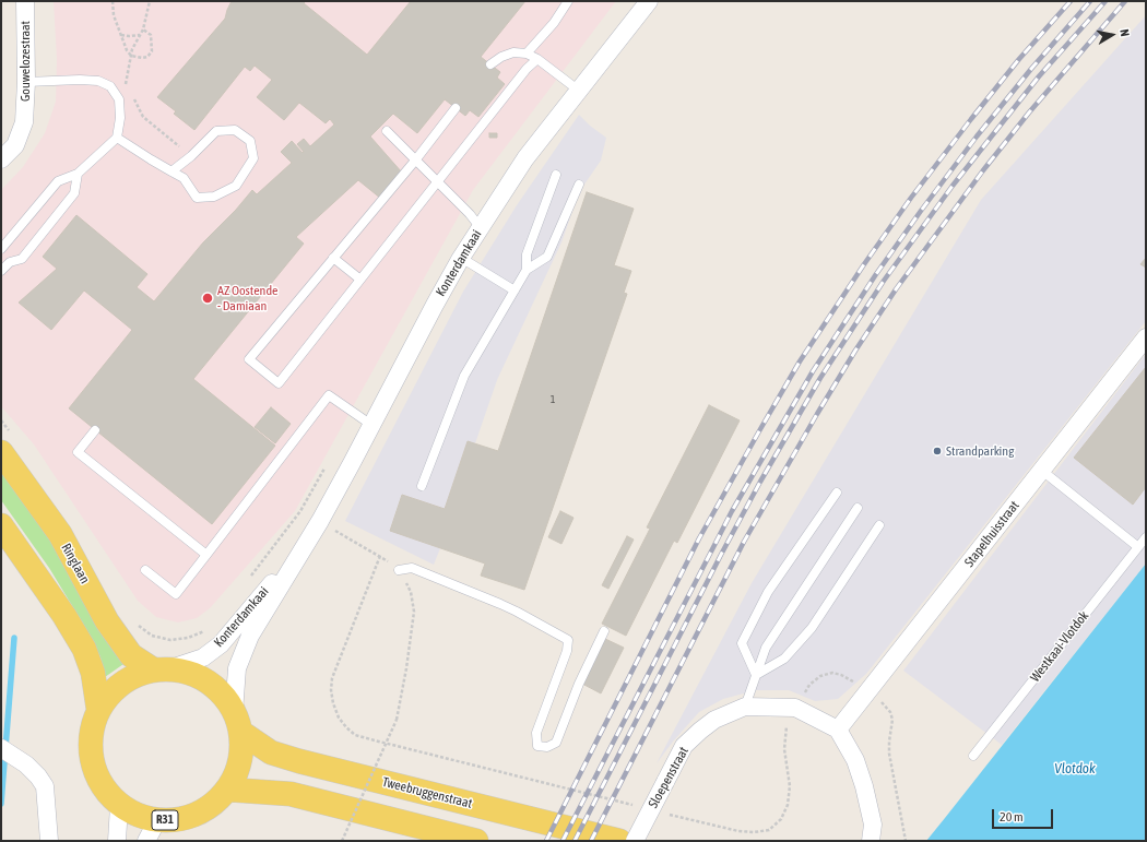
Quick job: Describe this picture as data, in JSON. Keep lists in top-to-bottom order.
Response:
{
  "streets": {
    "main road": ["Ringlaan", "Tweebruggenstraat", "R31"],
    "street": [
      "Gouwelozestraat",
      "Konterdamkaai",
      "Stapelhuisstraat",
      "Sloepenstraat"
    ],
    "lane": ["Westkaai-Vlotdok"]
  },
  "crossings": [
    ["Konterdamkaai", "Ringlaan"],
    ["Konterdamkaai", "Tweebruggenstraat"],
    ["Konterdamkaai", "R31"],
    ["Stapelhuisstraat", "Sloepenstraat"],
    ["Ringlaan", "Tweebruggenstraat"],
    ["Ringlaan", "R31"],
    ["Tweebruggenstraat", "R31"]
  ],
  "water": ["Vlotdok"],
  "places": ["AZ Oostende - Damiaan", "Strandparking"],
  "house_numbers": ["1"],
  "scale_bar": "20 m",
  "north": "right"
}
